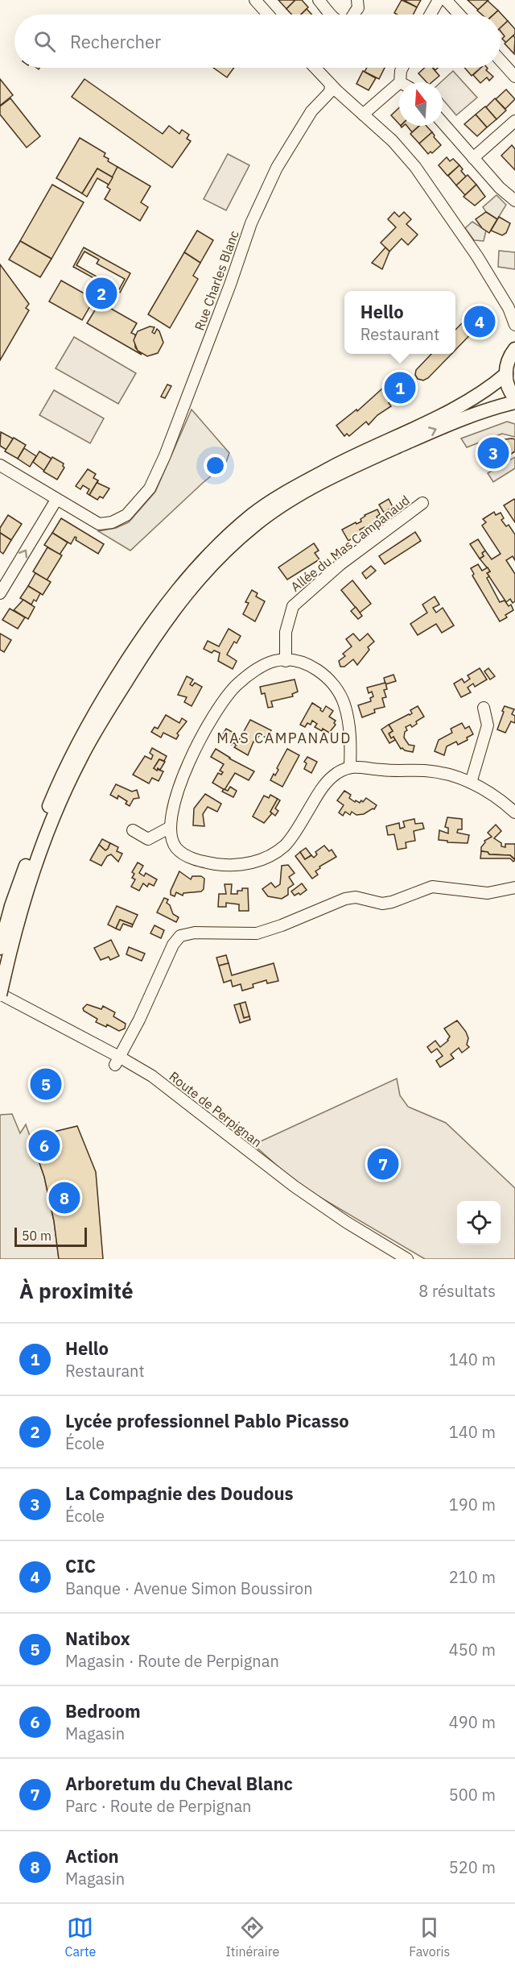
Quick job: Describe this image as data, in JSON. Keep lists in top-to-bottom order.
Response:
{
  "streets": {
    "street": ["Rue Charles Blanc", "Allée du Mas Campanaud", "Route de Perpignan"]
  },
  "districts": ["MAS CAMPANAUD"],
  "scale_bar": "50 m",
  "north": "top",
  "page": {
    "search": "Rechercher",
    "pins": [
      "2",
      "4",
      "1",
      "3",
      "5",
      "6",
      "7",
      "8"
    ],
    "popup": ["Hello", "Restaurant"],
    "scale": "50 m",
    "heading": ["À proximité", "8 résultats"],
    "list": [
      {
        "mark": "1",
        "name": "Hello",
        "note": "Restaurant",
        "value": "140 m"
      },
      {
        "mark": "2",
        "name": "Lycée professionnel Pablo Picasso",
        "note": "École",
        "value": "140 m"
      },
      {
        "mark": "3",
        "name": "La Compagnie des Doudous",
        "note": "École",
        "value": "190 m"
      },
      {
        "mark": "4",
        "name": "CIC",
        "note": "Banque · Avenue Simon Boussiron",
        "value": "210 m"
      },
      {
        "mark": "5",
        "name": "Natibox",
        "note": "Magasin · Route de Perpignan",
        "value": "450 m"
      },
      {
        "mark": "6",
        "name": "Bedroom",
        "note": "Magasin",
        "value": "490 m"
      },
      {
        "mark": "7",
        "name": "Arboretum du Cheval Blanc",
        "note": "Parc · Route de Perpignan",
        "value": "500 m"
      },
      {
        "mark": "8",
        "name": "Action",
        "note": "Magasin",
        "value": "520 m"
      }
    ],
    "nav": ["Carte", "Itinéraire", "Favoris"]
  }
}
